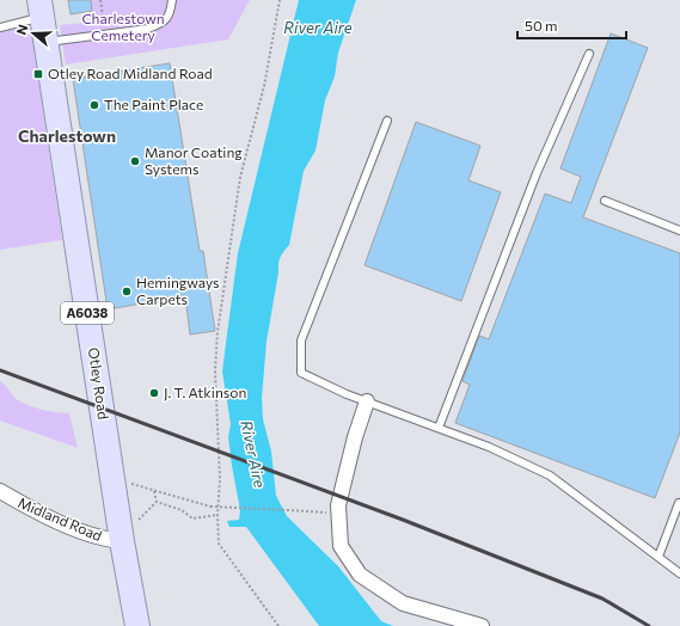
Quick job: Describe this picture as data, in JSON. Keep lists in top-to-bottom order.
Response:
{
  "streets": {
    "main road": ["A6038", "Otley Road"],
    "street": ["Midland Road"]
  },
  "crossings": [
    ["Otley Road", "Midland Road"]
  ],
  "districts": ["Charlestown"],
  "water": ["River Aire"],
  "parks": ["Charlestown Cemetery"],
  "places": {
    "transit": ["Otley Road Midland Road"],
    "other": [
      "The Paint Place",
      "Manor Coating Systems",
      "Hemingways Carpets",
      "J. T. Atkinson"
    ]
  },
  "scale_bar": "50 m",
  "north": "left"
}
